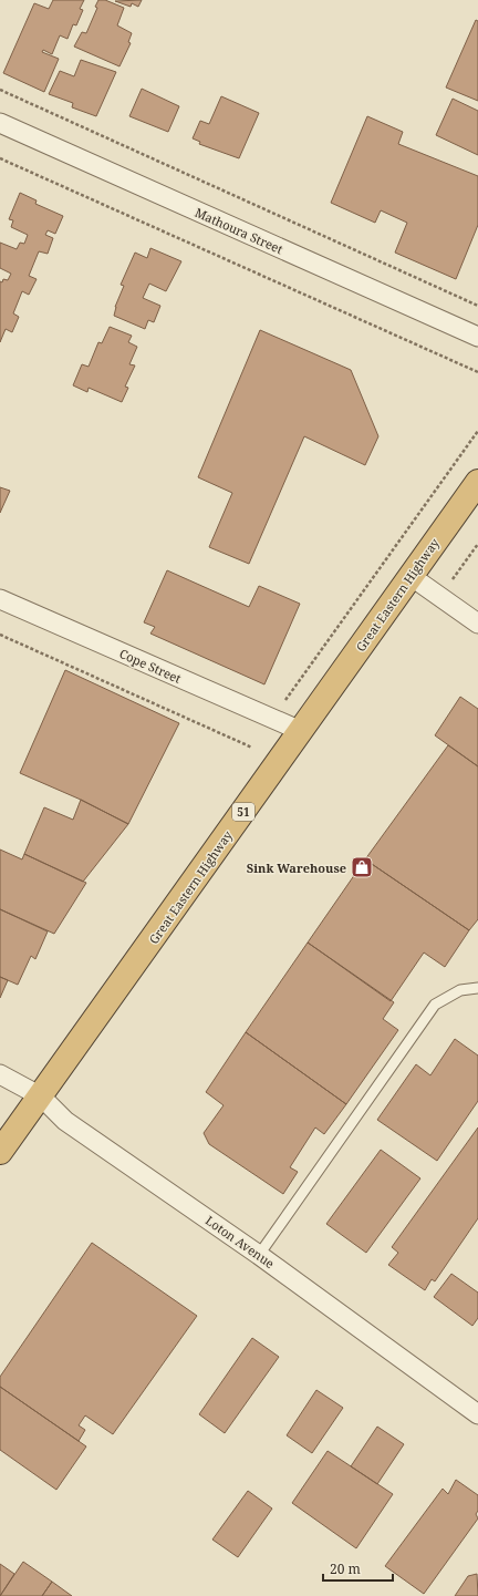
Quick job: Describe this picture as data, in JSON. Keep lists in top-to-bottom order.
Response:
{
  "streets": {
    "highway": ["Great Eastern Highway", "51"],
    "street": ["Mathoura Street", "Cope Street", "Loton Avenue"]
  },
  "crossings": [
    ["Great Eastern Highway", "Cope Street"],
    ["Great Eastern Highway", "Loton Avenue"]
  ],
  "places": {
    "shop": ["Sink Warehouse"]
  },
  "scale_bar": "20 m"
}
